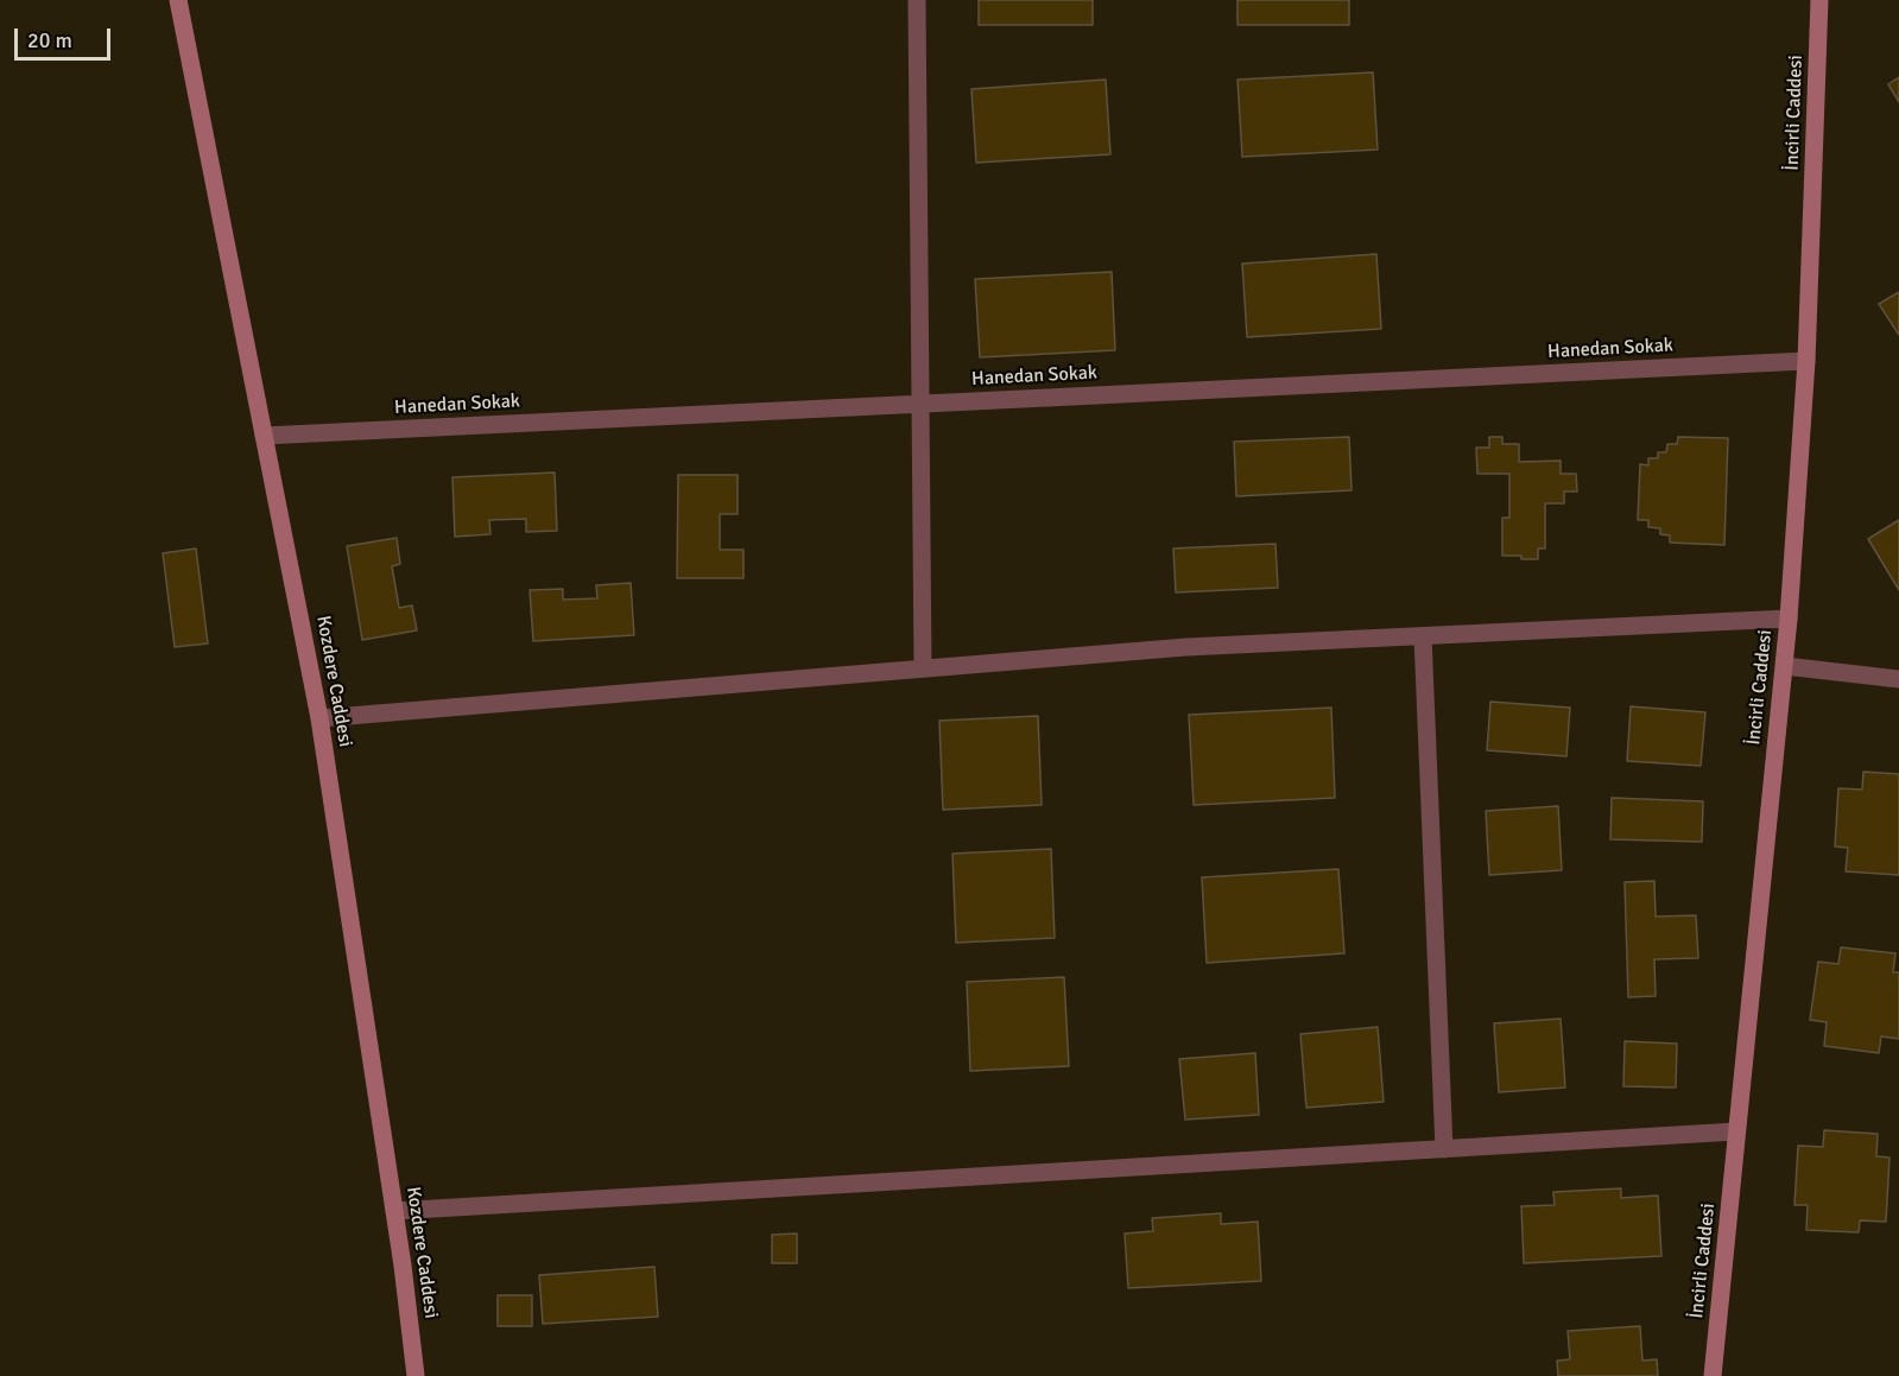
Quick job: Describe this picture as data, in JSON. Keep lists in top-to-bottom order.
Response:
{
  "streets": {
    "street": ["İncirli Caddesi", "Hanedan Sokak", "Kozdere Caddesi"]
  },
  "crossings": [
    ["İncirli Caddesi", "Hanedan Sokak"],
    ["Hanedan Sokak", "Kozdere Caddesi"]
  ],
  "scale_bar": "20 m"
}
